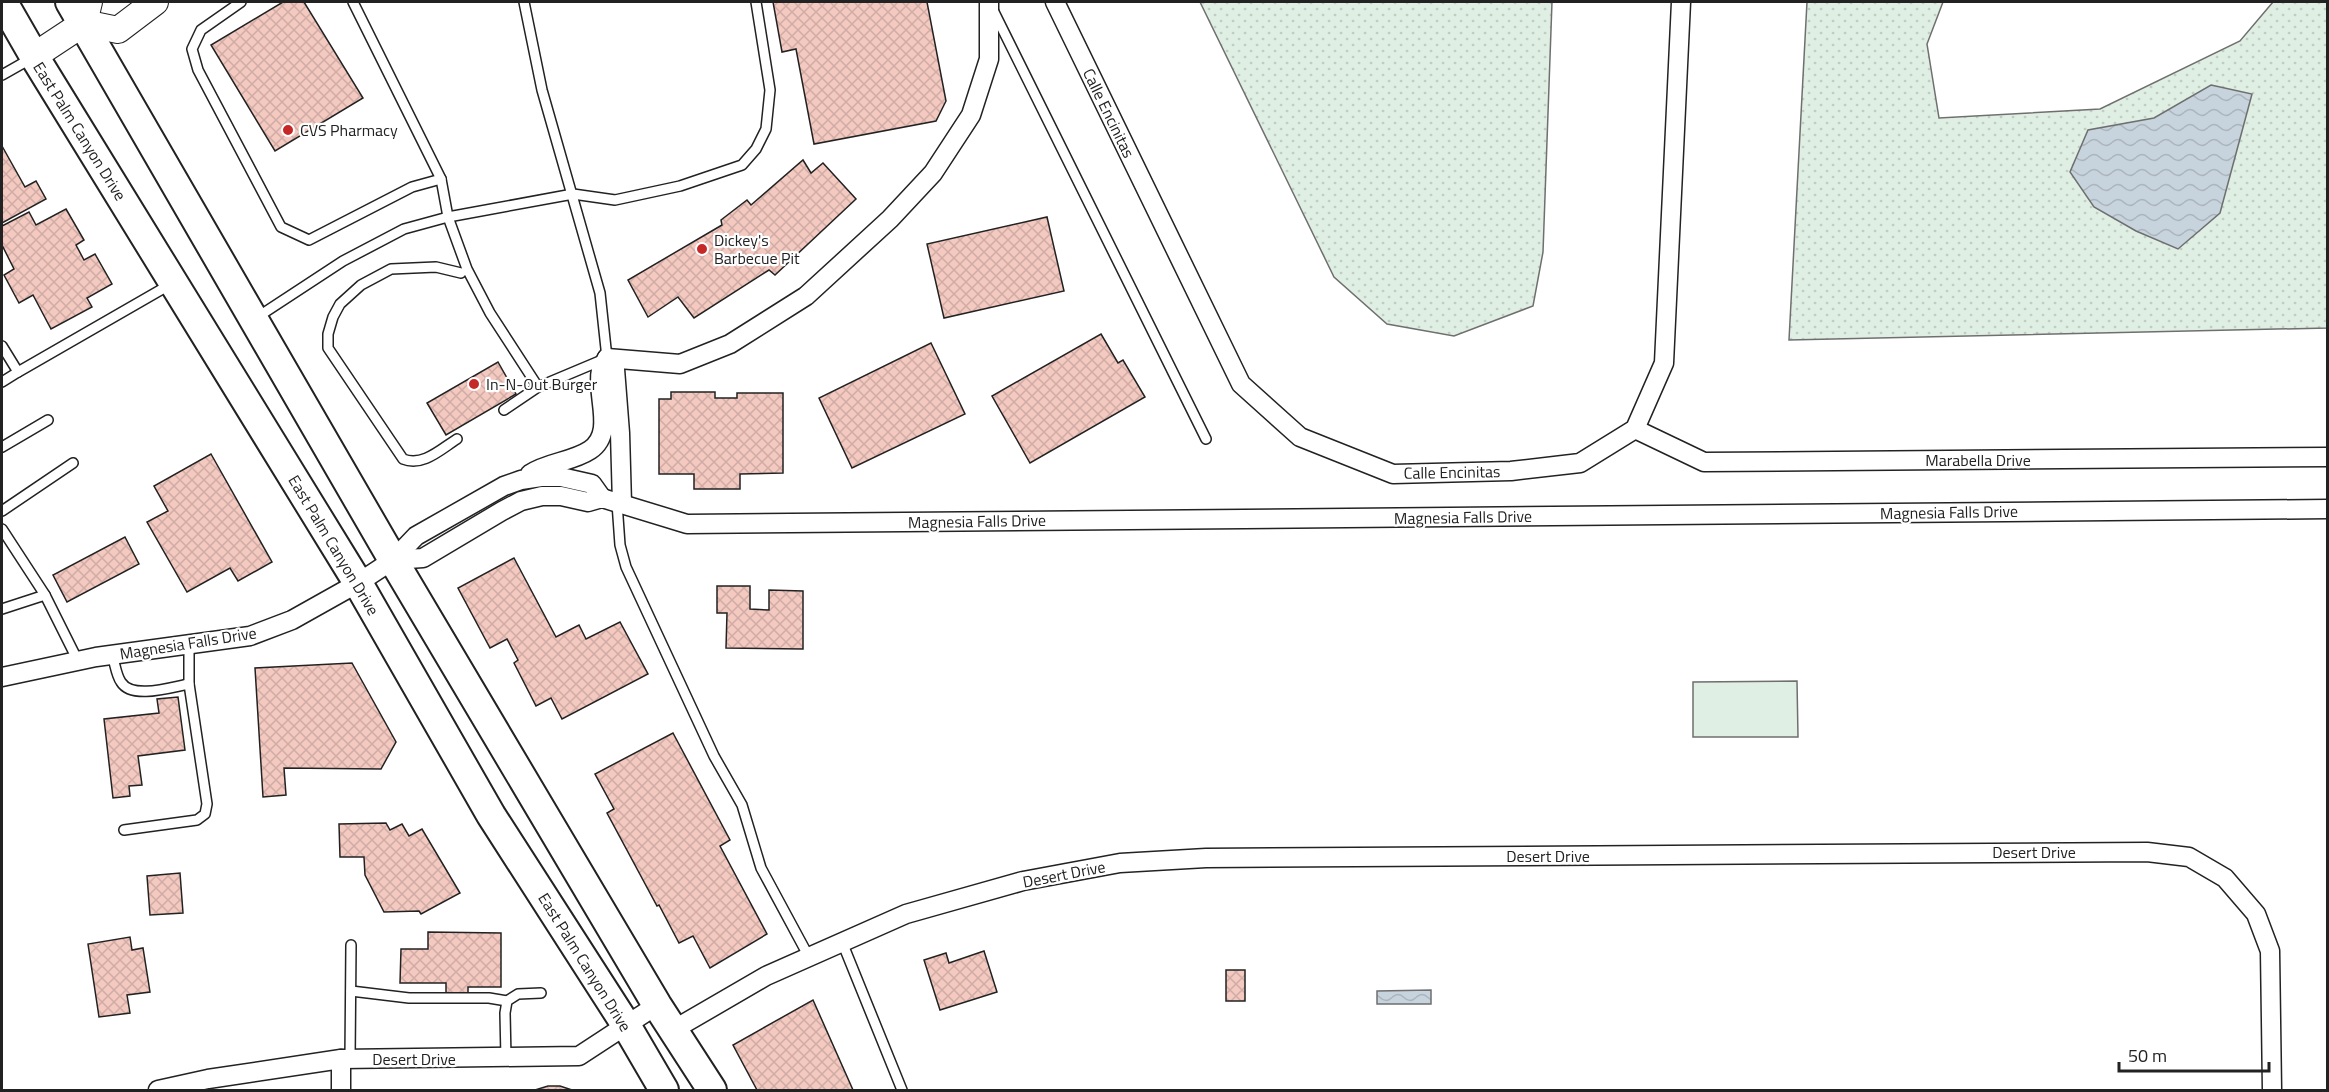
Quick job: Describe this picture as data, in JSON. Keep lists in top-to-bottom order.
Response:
{
  "streets": {
    "main road": ["East Palm Canyon Drive"],
    "street": [
      "Calle Encinitas",
      "Marabella Drive",
      "Magnesia Falls Drive",
      "Desert Drive"
    ]
  },
  "crossings": [
    ["Calle Encinitas", "Marabella Drive"],
    ["East Palm Canyon Drive", "Magnesia Falls Drive"],
    ["East Palm Canyon Drive", "Desert Drive"]
  ],
  "places": ["CVS Pharmacy", "Dickey's Barbecue Pit", "In-N-Out Burger"],
  "scale_bar": "50 m"
}
